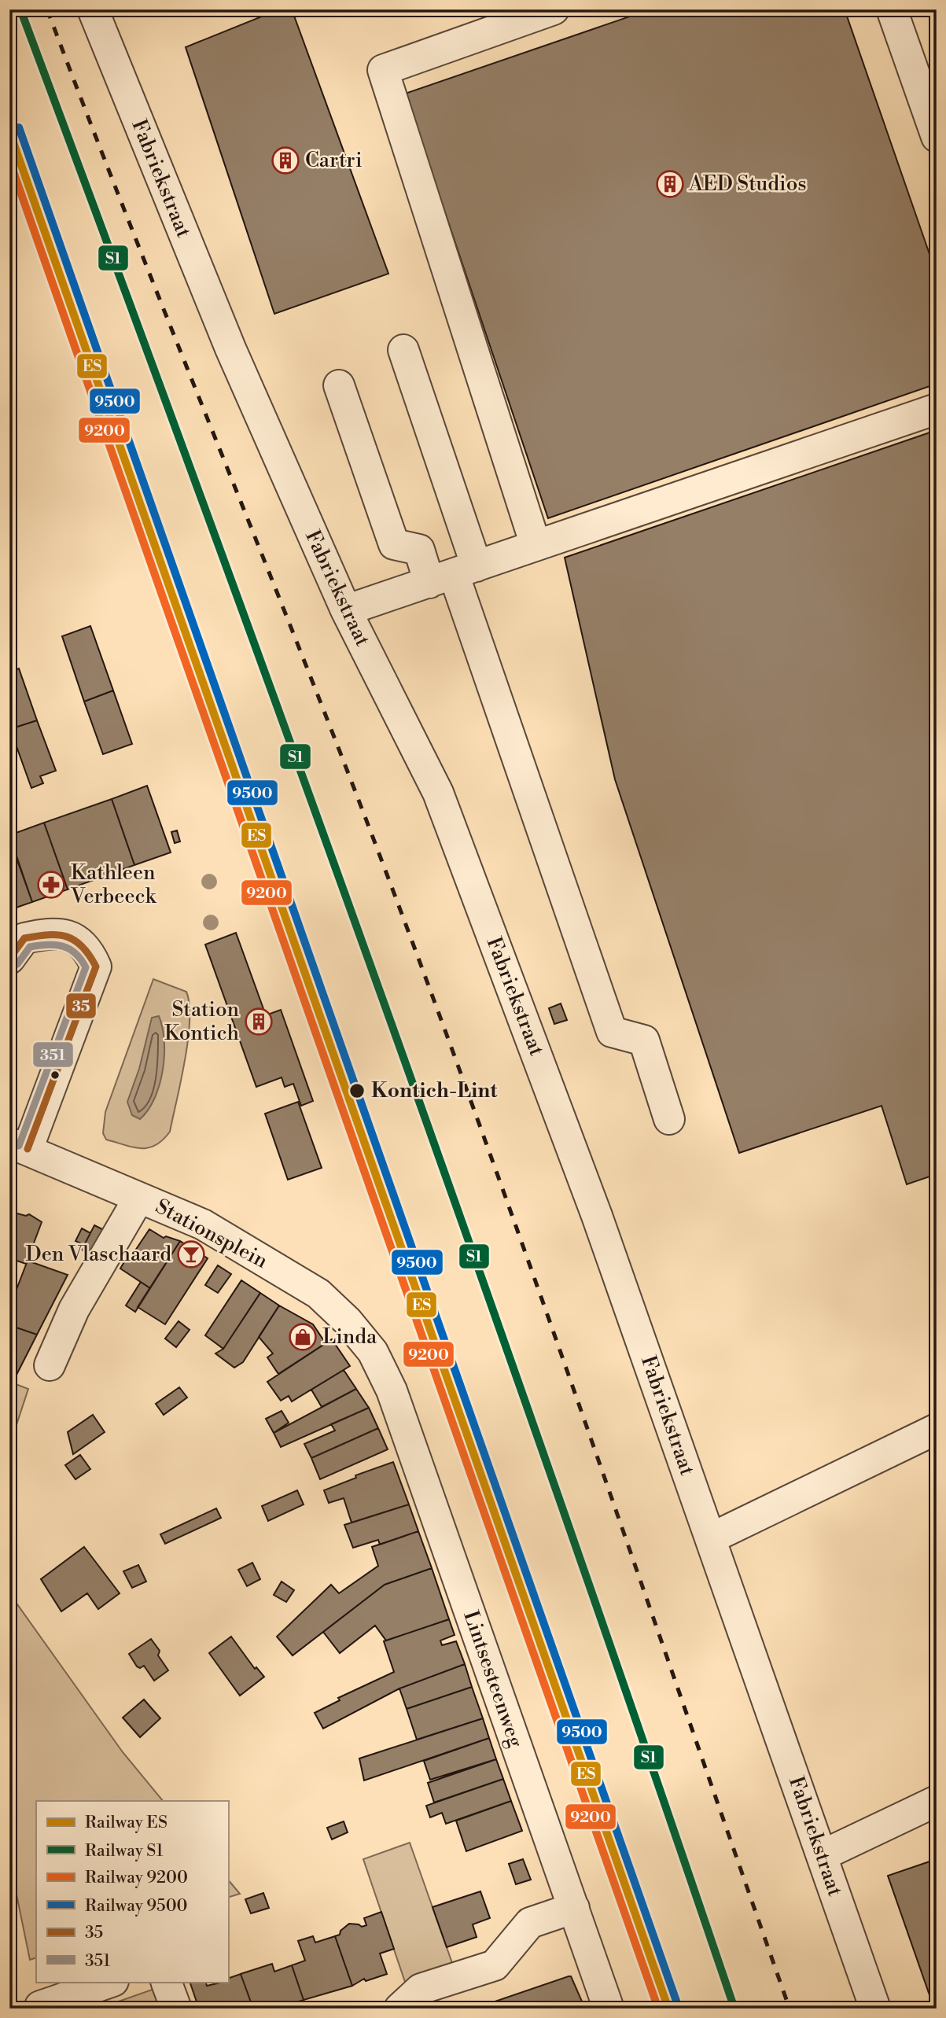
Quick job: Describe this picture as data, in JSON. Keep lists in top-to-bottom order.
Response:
{
  "streets": {
    "street": ["Fabriekstraat", "Stationsplein", "Lintsesteenweg"]
  },
  "crossings": [
    ["Stationsplein", "Lintsesteenweg"]
  ],
  "places": {
    "building": ["Cartri", "AED Studios", "Station Kontich"],
    "pharmacy": ["Kathleen Verbeeck"],
    "other": ["Kontich-Lint"],
    "bar": ["Den Vlaschaard"],
    "shop": ["Linda"]
  },
  "lines": [
    "rail line S1",
    "rail line 9500",
    "rail line ES",
    "rail line 9200",
    "transit line 35",
    "transit line 351"
  ],
  "legend": [
    "Railway ES",
    "Railway S1",
    "Railway 9200",
    "Railway 9500",
    "35",
    "351"
  ]
}
